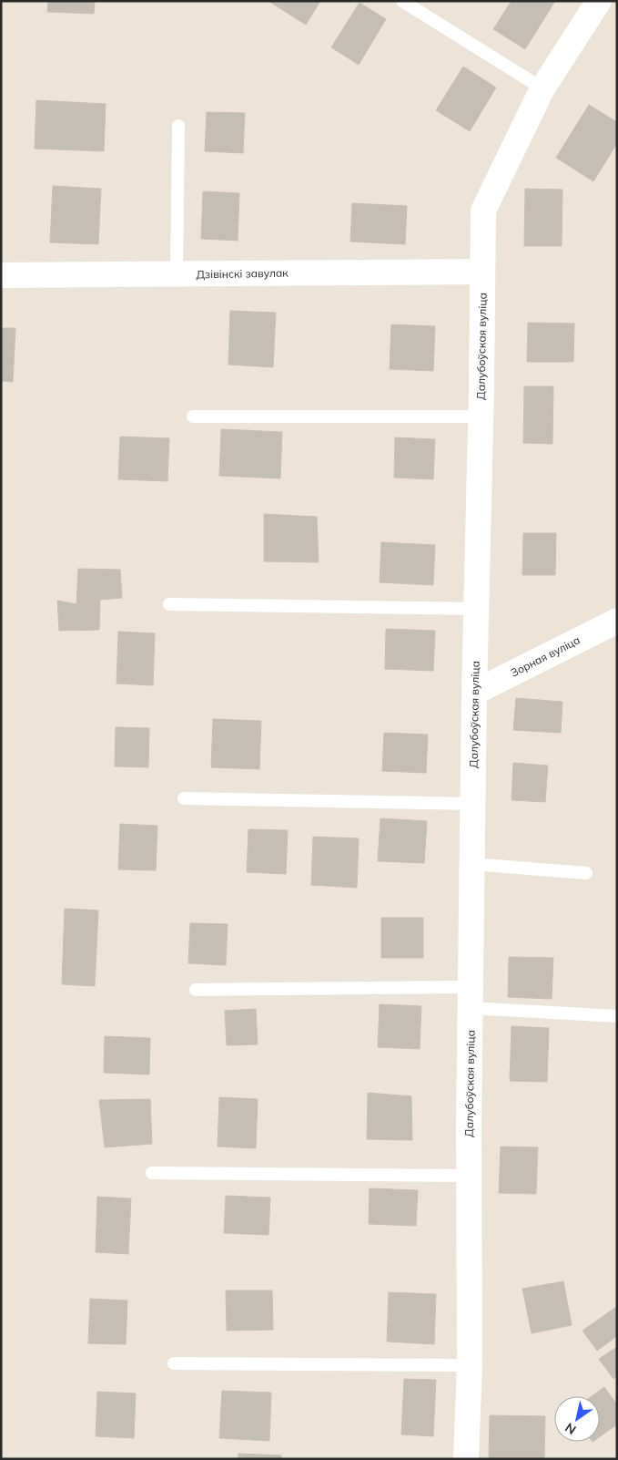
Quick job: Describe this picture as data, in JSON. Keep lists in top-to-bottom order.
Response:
{
  "streets": {
    "street": ["Дзівінскі завулак", "Далубоўская вуліца", "Зорная вуліца"]
  },
  "crossings": [
    ["Дзівінскі завулак", "Далубоўская вуліца"],
    ["Далубоўская вуліца", "Зорная вуліца"]
  ],
  "north": "bottom left"
}
